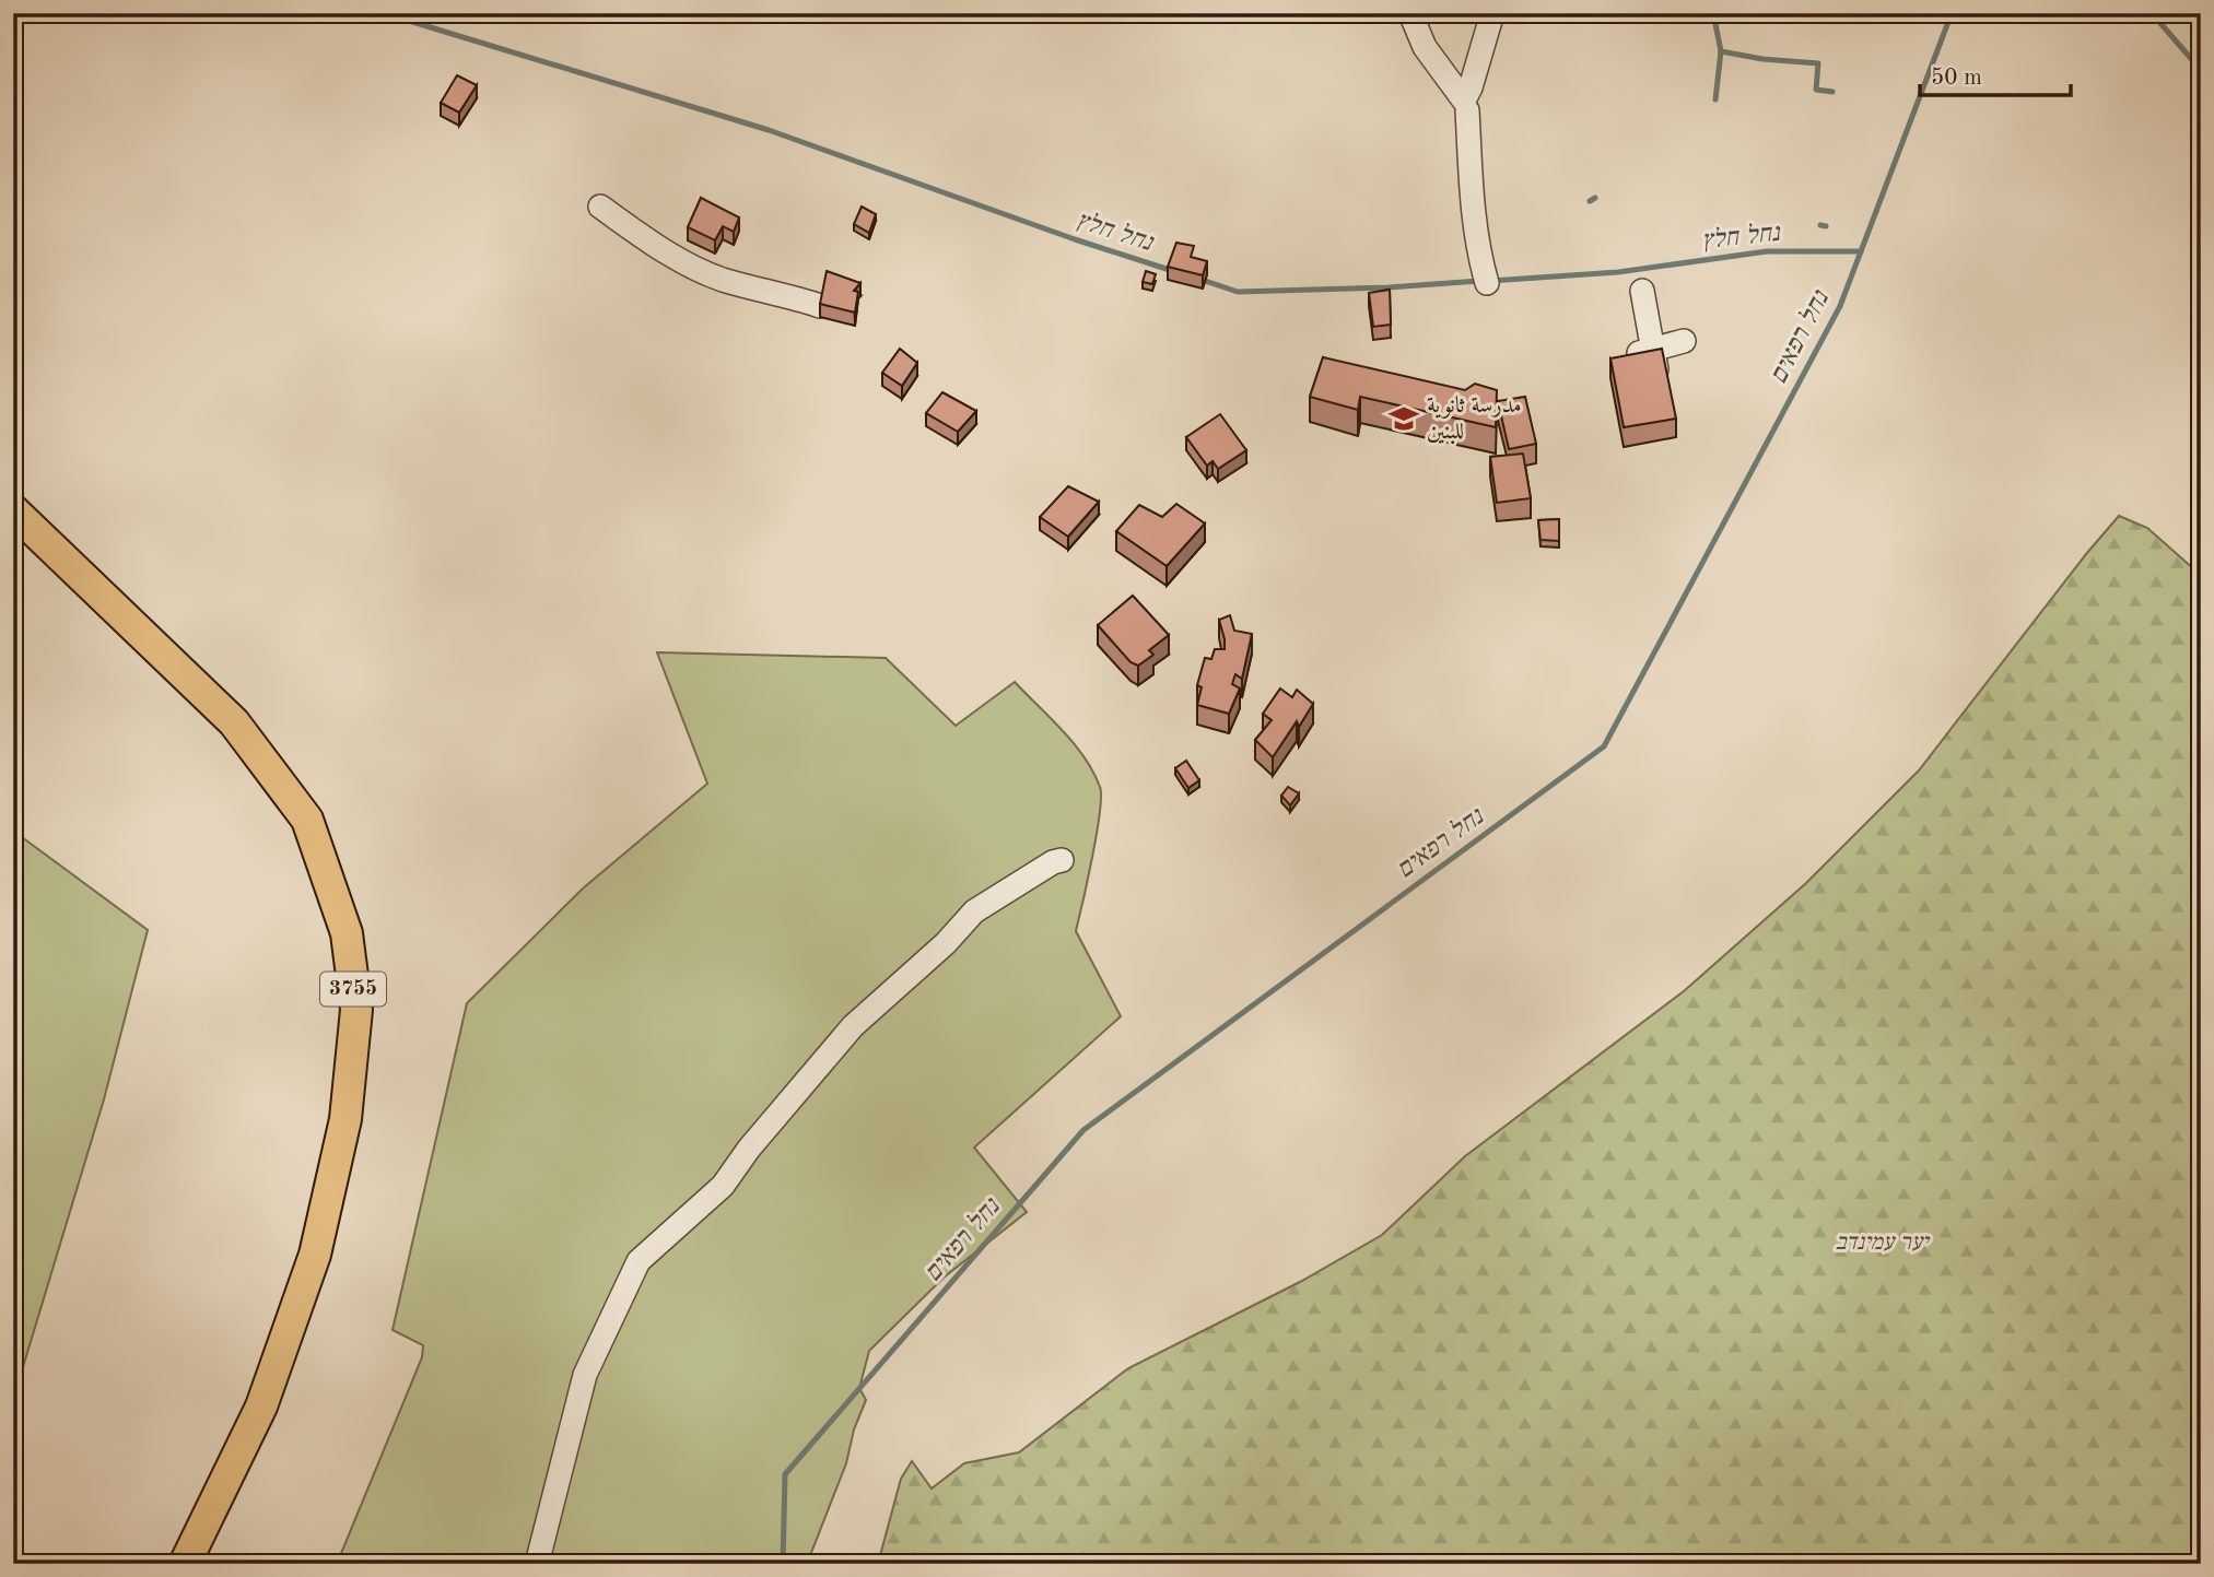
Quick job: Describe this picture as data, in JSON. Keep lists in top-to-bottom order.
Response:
{
  "streets": {
    "main road": ["3755"]
  },
  "water": ["נחל חלץ", "נחל רפאים"],
  "parks": ["יער עמינדב"],
  "places": {
    "school or university": ["مدرسة ثانوية للبنين"]
  },
  "scale_bar": "50 m"
}
